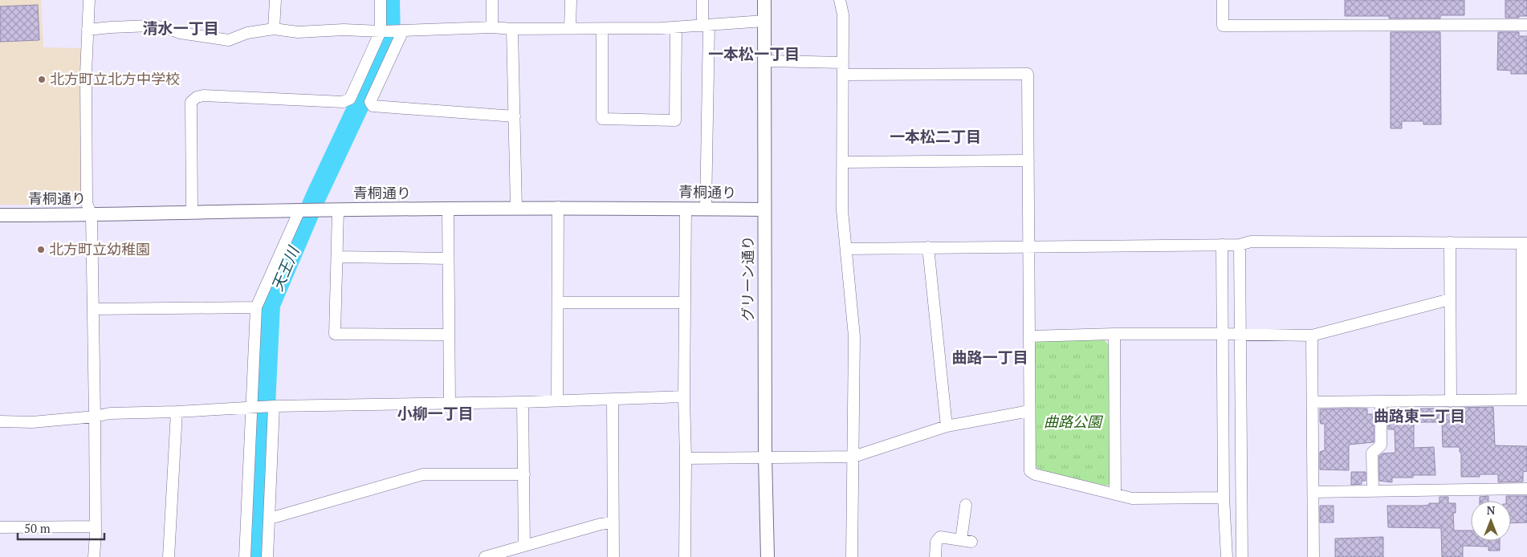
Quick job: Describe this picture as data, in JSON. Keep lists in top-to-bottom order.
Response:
{
  "streets": {
    "street": ["青桐通り", "グリーン通り"]
  },
  "crossings": [
    ["青桐通り", "グリーン通り"]
  ],
  "districts": [
    "清水一丁目",
    "一本松一丁目",
    "一本松二丁目",
    "曲路一丁目",
    "小柳一丁目",
    "曲路東一丁目"
  ],
  "water": ["天王川"],
  "parks": ["曲路公園"],
  "places": ["北方町立北方中学校", "北方町立幼稚園"],
  "scale_bar": "50 m",
  "north": "top"
}
